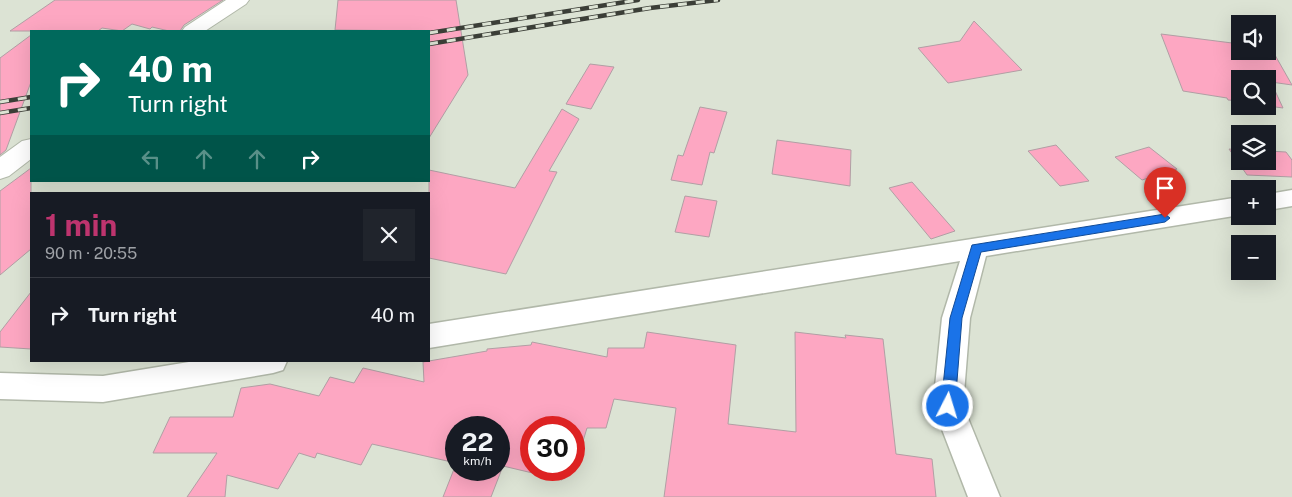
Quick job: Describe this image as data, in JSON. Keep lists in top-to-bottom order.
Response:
{
  "page": {
    "map_buttons": ["+", "−"],
    "turn": ["40 m", "Turn right"],
    "heading": ["1 min", "90 m · 20:55"],
    "list": [
      {
        "name": "Turn right",
        "value": "40 m"
      }
    ],
    "speed": "22 km/h",
    "limit": "30"
  }
}
